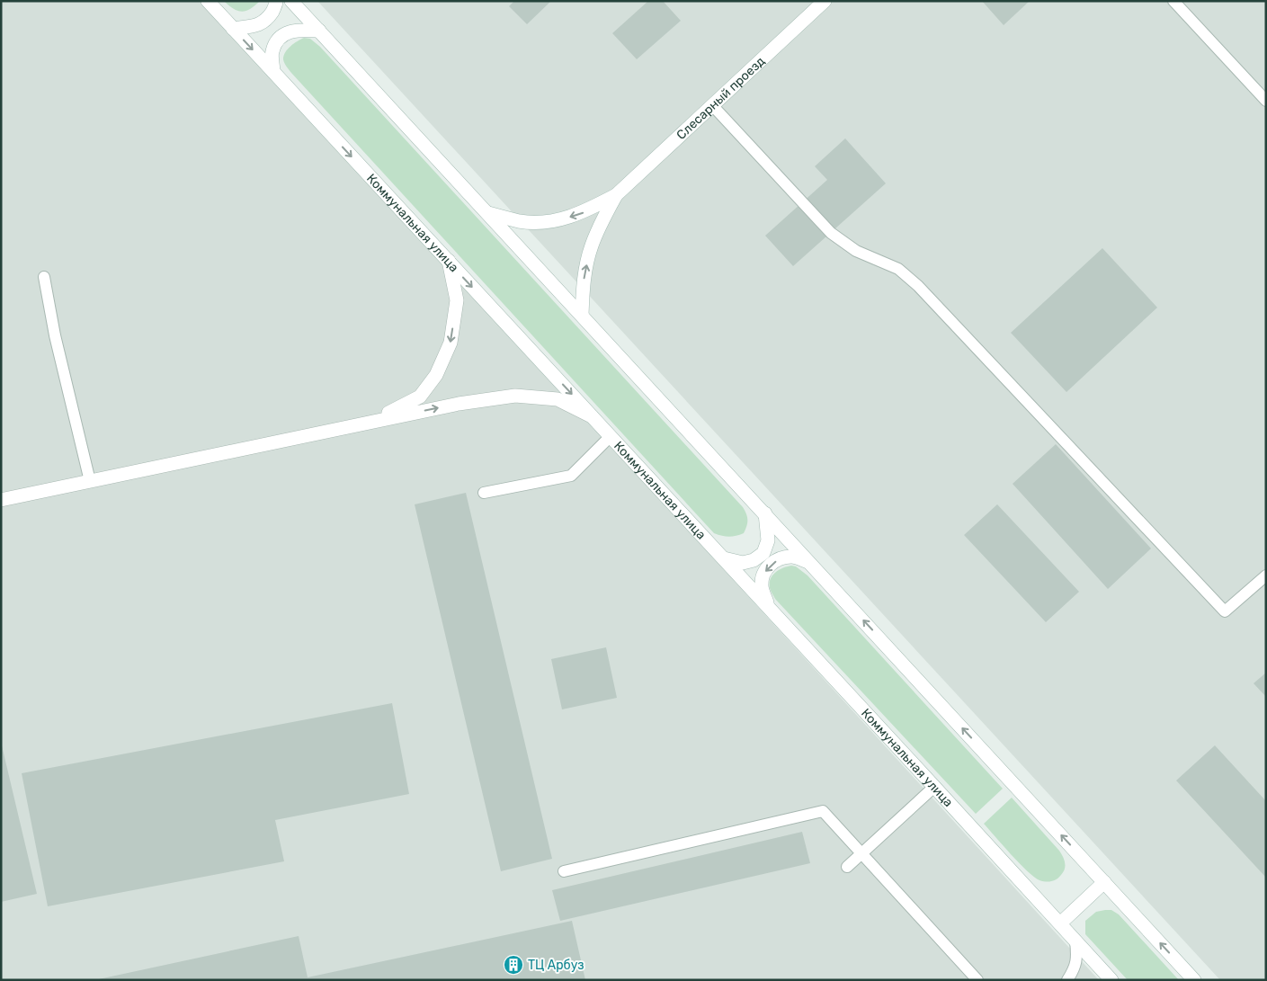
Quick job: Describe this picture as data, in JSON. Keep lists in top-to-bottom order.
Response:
{
  "streets": {
    "main road": ["Слесарный проезд", "Коммунальная улица"]
  },
  "places": {
    "building": ["ТЦ Арбуз"]
  }
}
